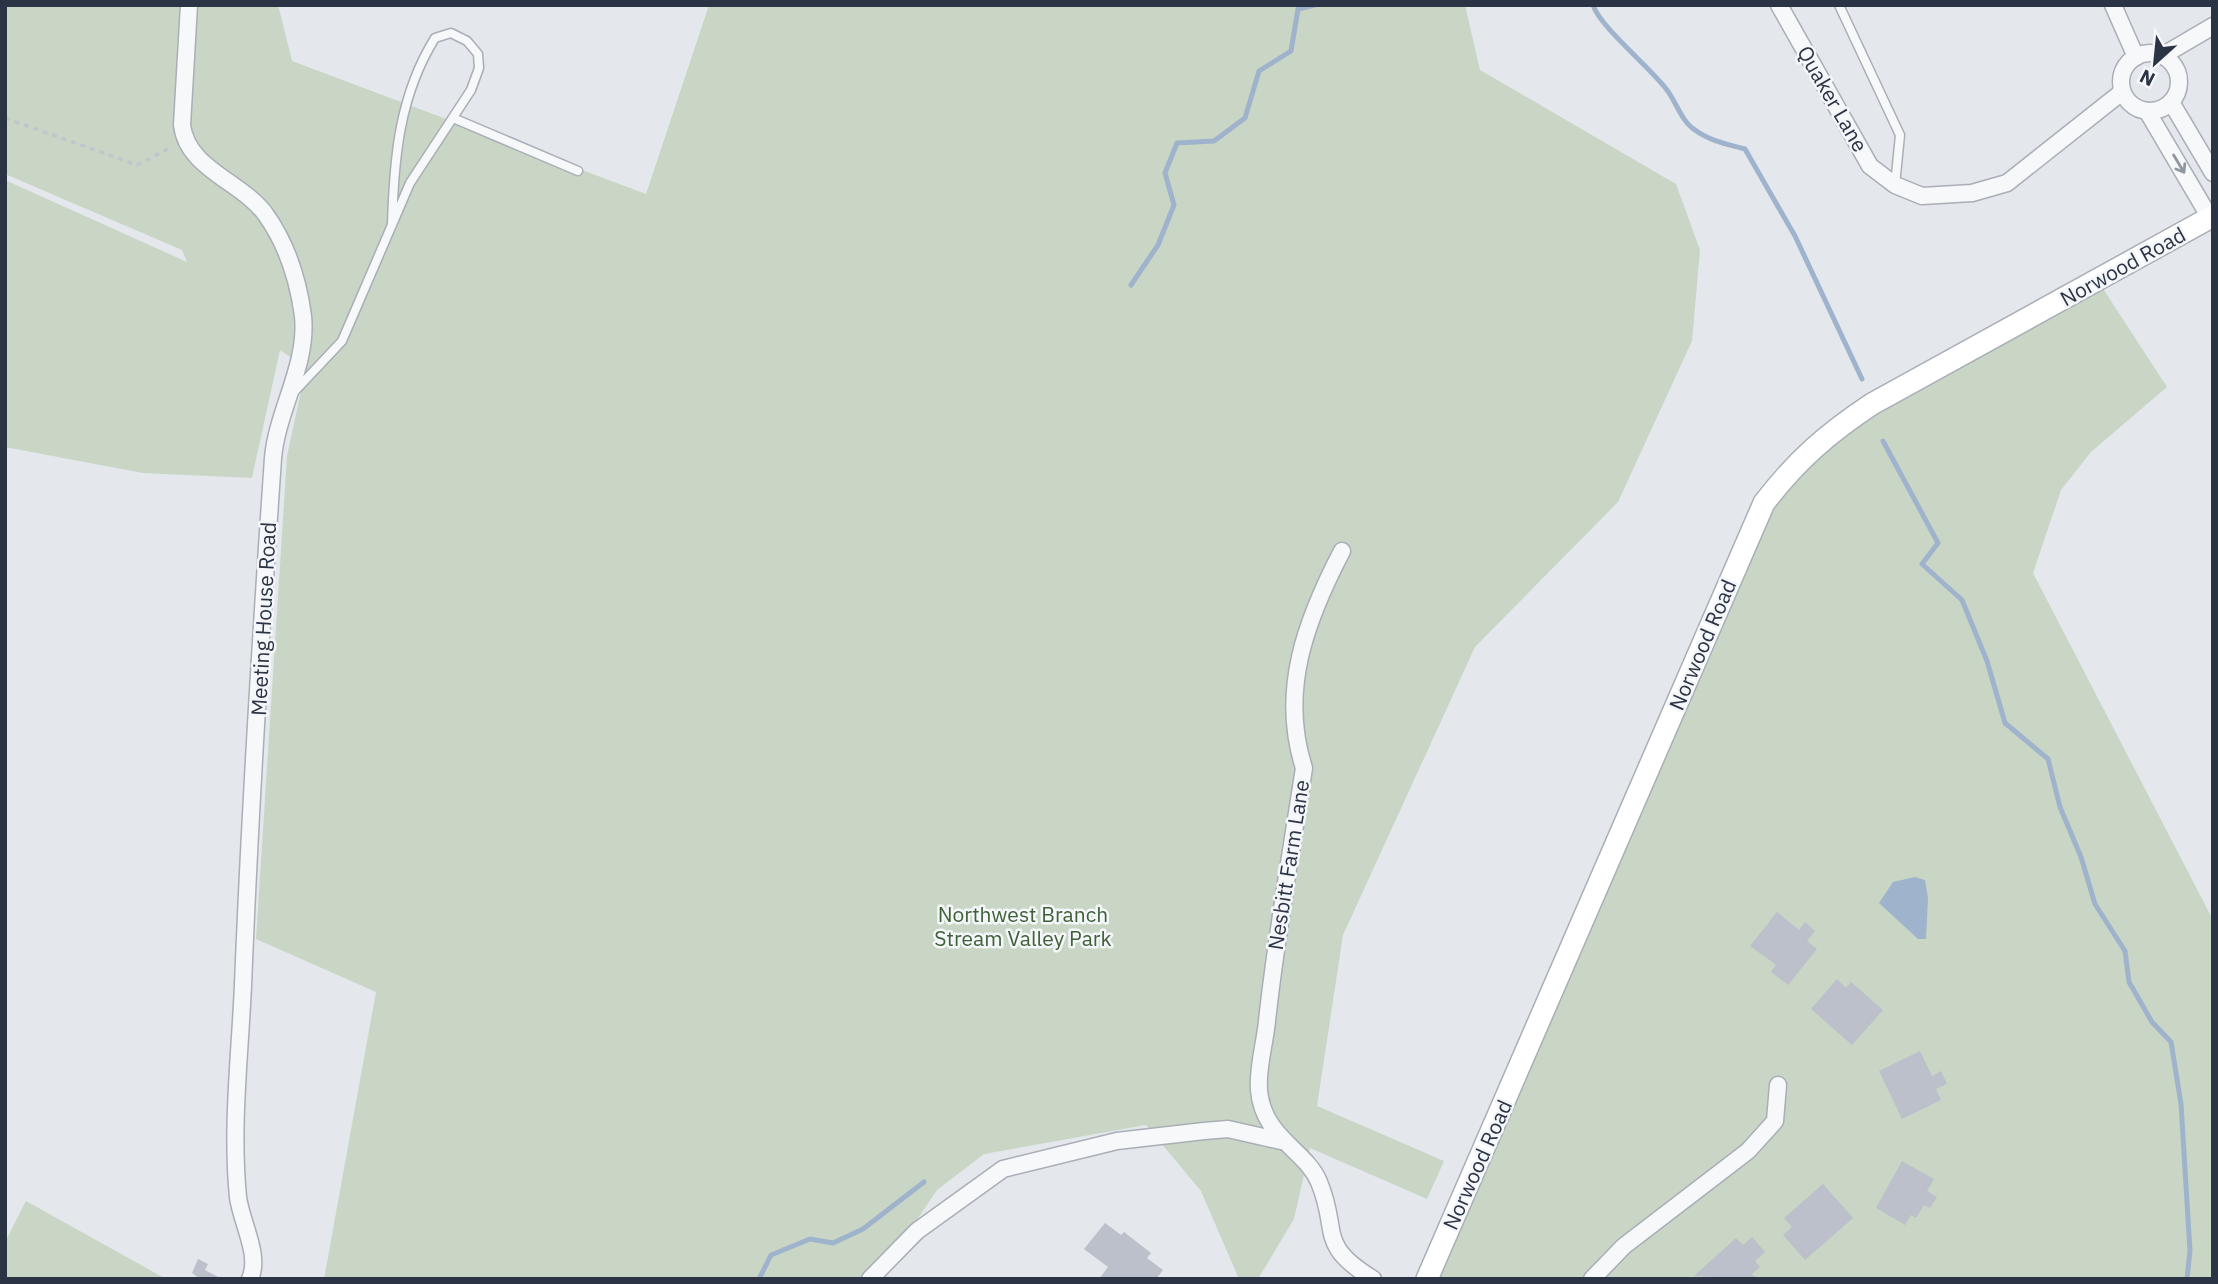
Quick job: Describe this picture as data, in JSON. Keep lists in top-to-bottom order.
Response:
{
  "streets": {
    "street": [
      "Quaker Lane",
      "Norwood Road",
      "Meeting House Road",
      "Nesbitt Farm Lane"
    ]
  },
  "parks": ["Northwest Branch Stream Valley Park"],
  "north": "bottom left"
}
